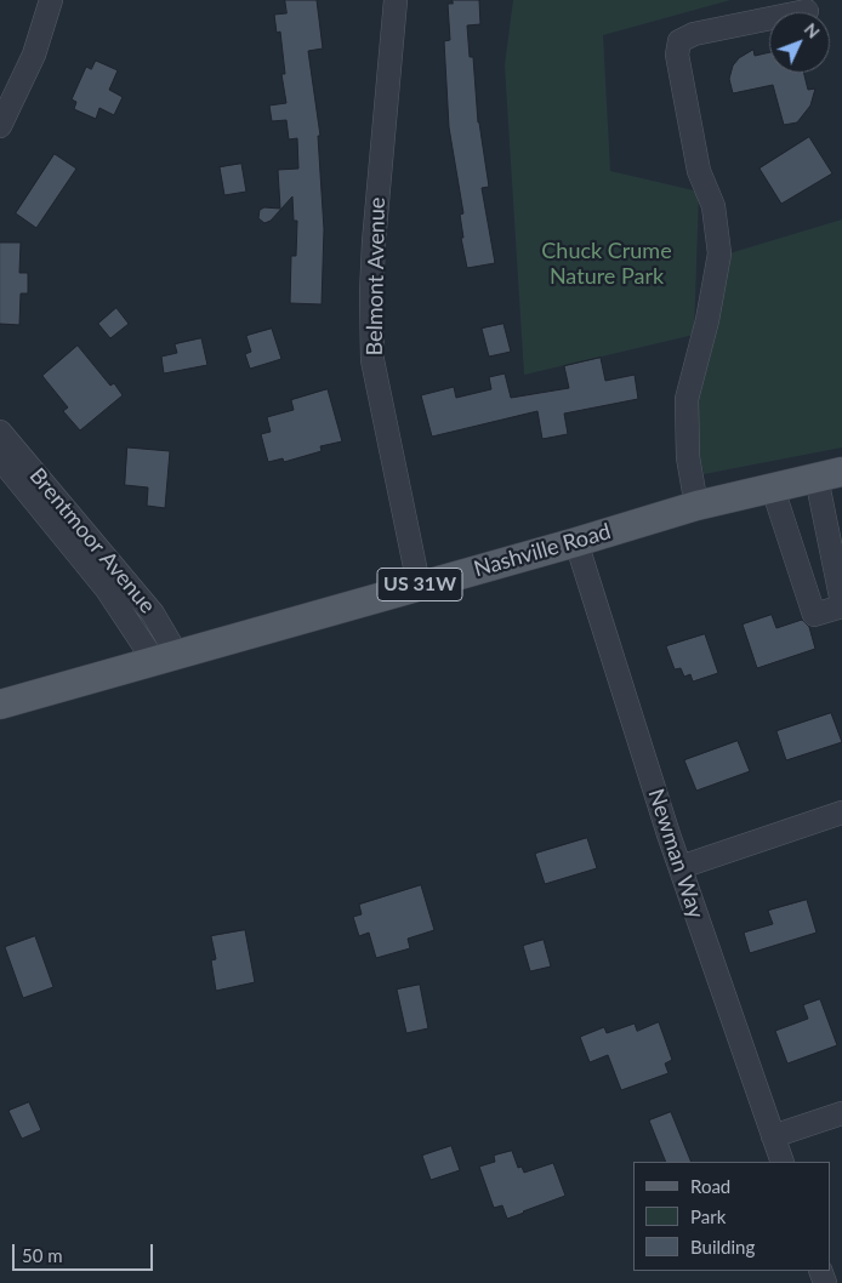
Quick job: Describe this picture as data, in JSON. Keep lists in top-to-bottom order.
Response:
{
  "streets": {
    "main road": ["Nashville Road", "US 31W"],
    "street": ["Belmont Avenue", "Brentmoor Avenue", "Newman Way"]
  },
  "crossings": [
    ["Belmont Avenue", "Nashville Road"],
    ["Brentmoor Avenue", "Nashville Road"],
    ["Nashville Road", "Newman Way"]
  ],
  "parks": ["Chuck Crume Nature Park"],
  "legend": ["Road", "Park", "Building"],
  "scale_bar": "50 m",
  "north": "top right"
}
